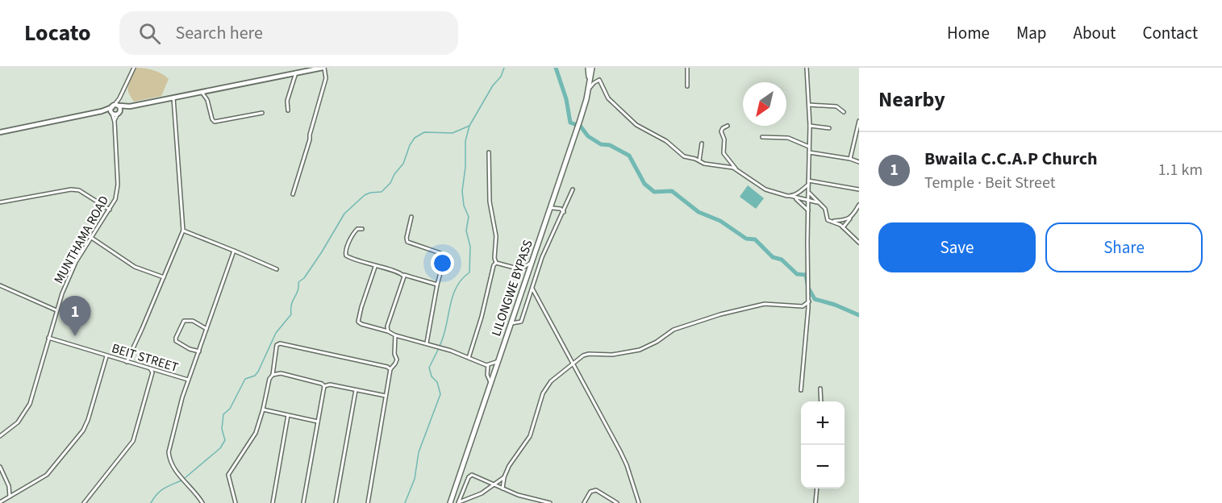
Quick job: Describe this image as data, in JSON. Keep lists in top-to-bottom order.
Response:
{
  "streets": {
    "main road": ["LILONGWE BYPASS"],
    "street": ["MUNTHAMA ROAD", "BEIT STREET"]
  },
  "crossings": [
    ["MUNTHAMA ROAD", "BEIT STREET"]
  ],
  "north": "bottom left",
  "page": {
    "header": "Locato",
    "search": "Search here",
    "nav": [
      "Home",
      "Map",
      "About",
      "Contact"
    ],
    "heading": "Nearby",
    "list": [
      {
        "mark": "1",
        "name": "Bwaila C.C.A.P Church",
        "note": "Temple · Beit Street",
        "value": "1.1 km"
      }
    ],
    "buttons": ["Save", "Share"],
    "pins": "1",
    "map_buttons": ["+", "−"]
  }
}
